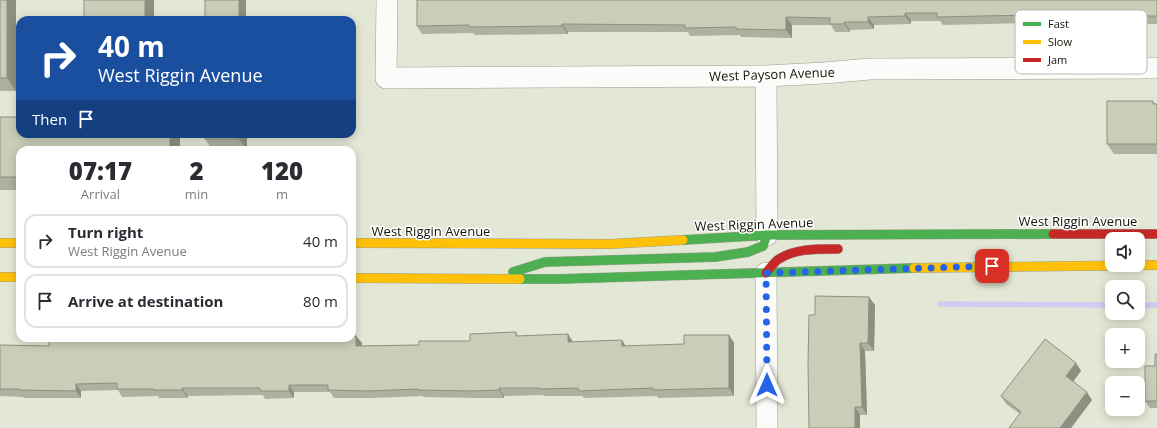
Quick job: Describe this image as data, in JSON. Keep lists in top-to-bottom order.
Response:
{
  "streets": {
    "main road": ["West Riggin Avenue"],
    "street": ["West Payson Avenue"]
  },
  "legend": ["Fast", "Slow", "Jam"],
  "page": {
    "turn": ["40 m", "West Riggin Avenue"],
    "then": "Then",
    "eta": [
      "07:17",
      "Arrival",
      "2",
      "min",
      "120",
      "m"
    ],
    "list": [
      {
        "name": "Turn right",
        "note": "West Riggin Avenue",
        "value": "40 m"
      },
      {
        "name": "Arrive at destination",
        "value": "80 m"
      }
    ],
    "map_buttons": ["+", "−"]
  }
}
